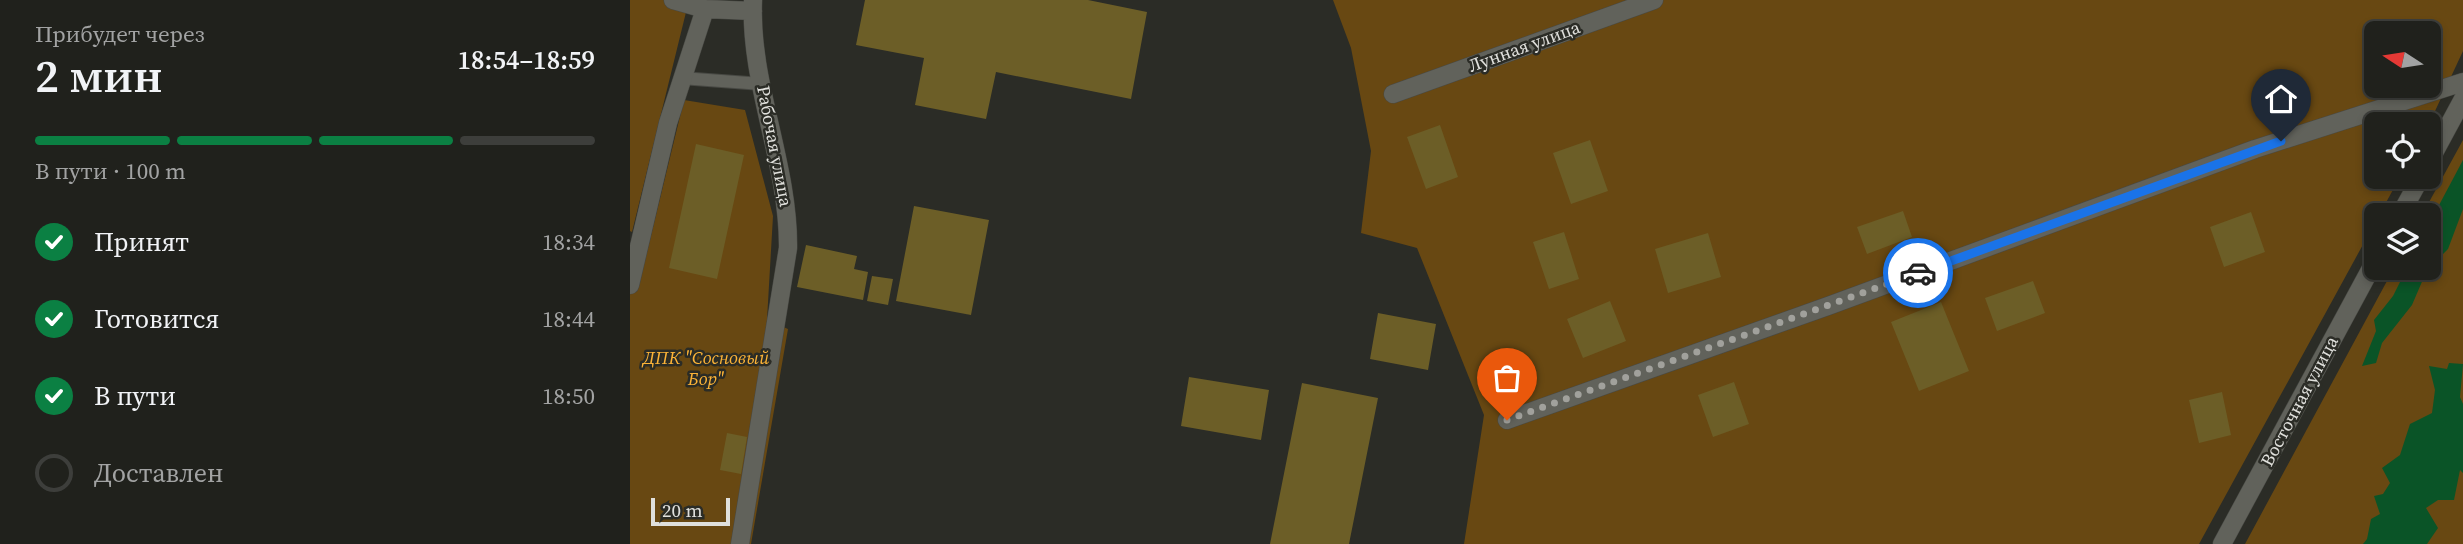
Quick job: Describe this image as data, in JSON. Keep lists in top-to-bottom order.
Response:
{
  "streets": {
    "street": ["Лунная улица", "Рабочая улица", "Восточная улица"]
  },
  "parks": ["ДПК \"Сосновый Бор\""],
  "scale_bar": "20 m",
  "north": "left",
  "page": {
    "heading": ["2 мин", "Прибудет через", "18:54–18:59"],
    "bar": "В пути · 100 m",
    "list": [
      ["Принят", "18:34"],
      ["Готовится", "18:44"],
      ["В пути", "18:50"],
      "Доставлен"
    ],
    "scale": "20 m"
  }
}
